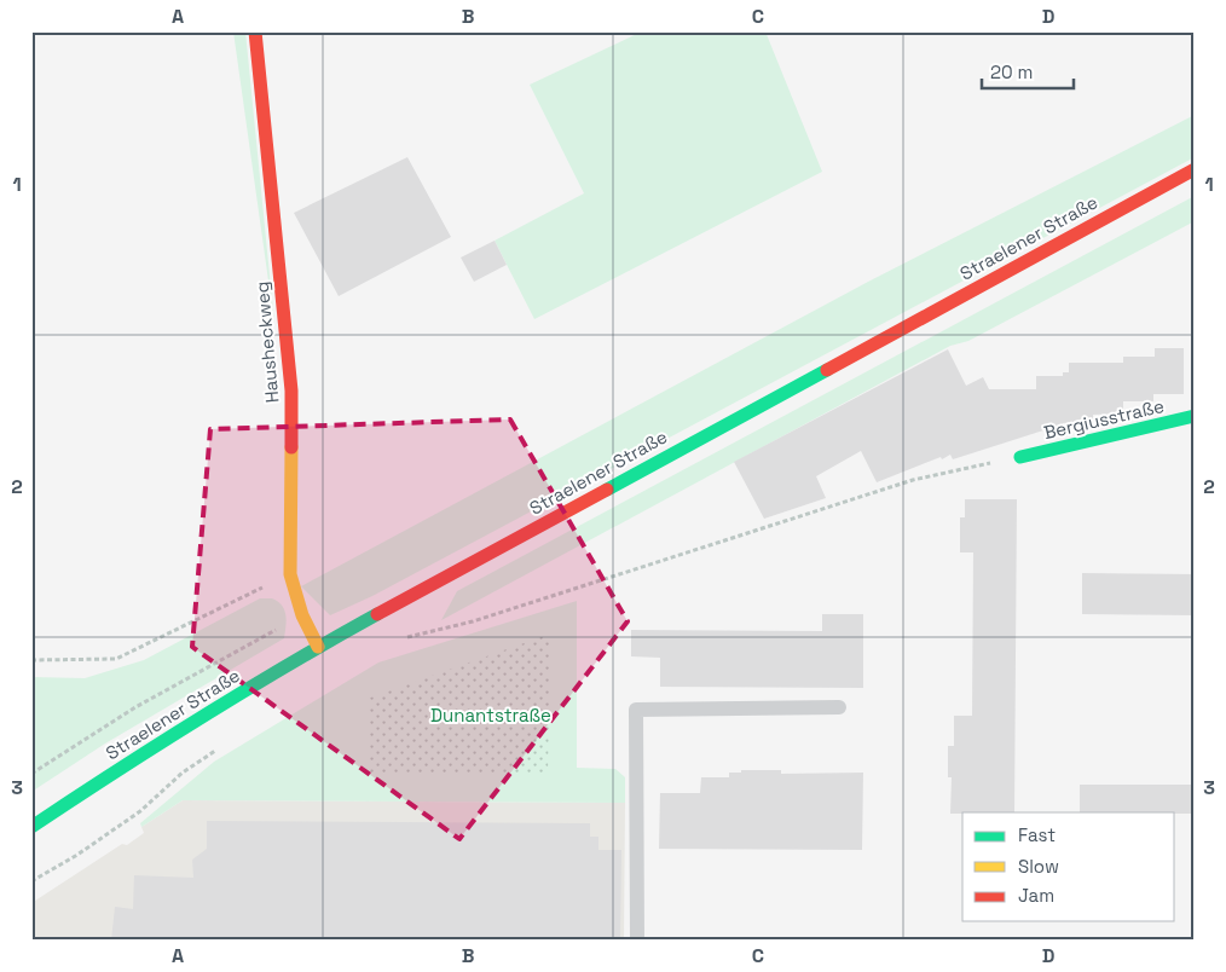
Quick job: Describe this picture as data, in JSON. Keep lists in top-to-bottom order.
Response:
{
  "streets": {
    "street": ["Straelener Straße", "Hausheckweg", "Bergiusstraße"]
  },
  "crossings": [
    ["Straelener Straße", "Hausheckweg"]
  ],
  "parks": ["Dunantstraße"],
  "legend": ["Fast", "Slow", "Jam"],
  "scale_bar": "20 m",
  "grid": {
    "columns": [
      "A",
      "B",
      "C",
      "D"
    ],
    "rows": ["1", "2", "3"]
  }
}
